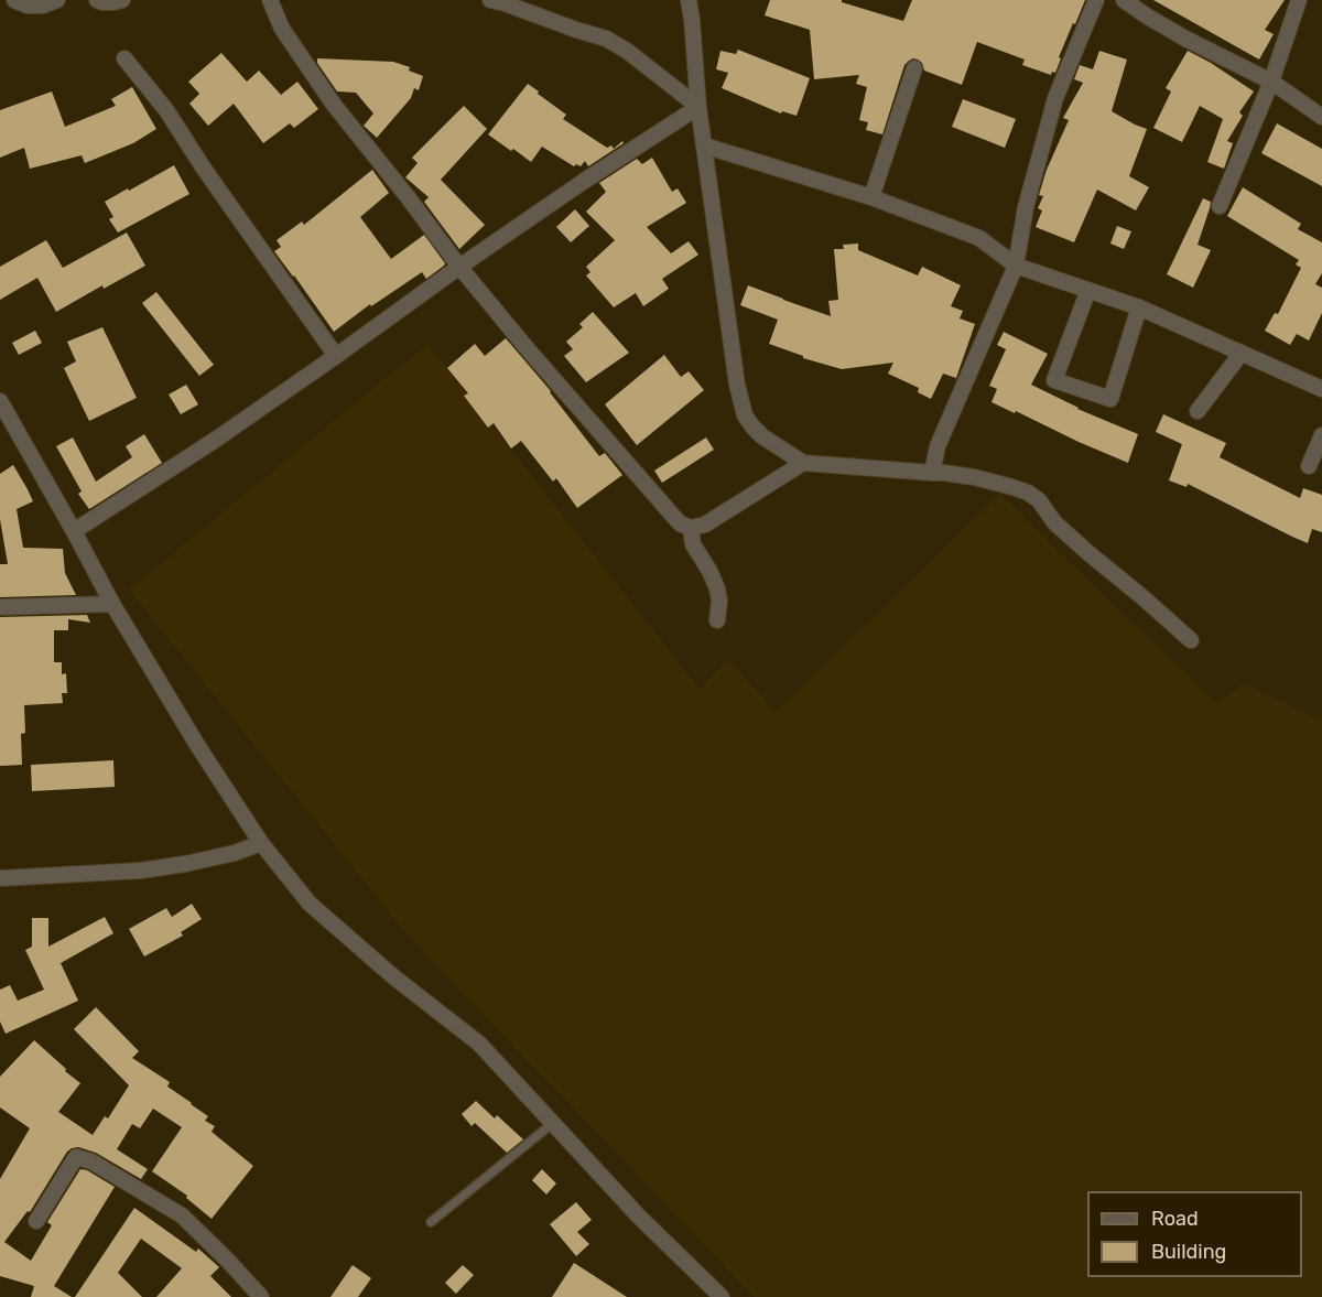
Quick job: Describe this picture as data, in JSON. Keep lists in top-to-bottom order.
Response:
{
  "legend": ["Road", "Building"]
}
